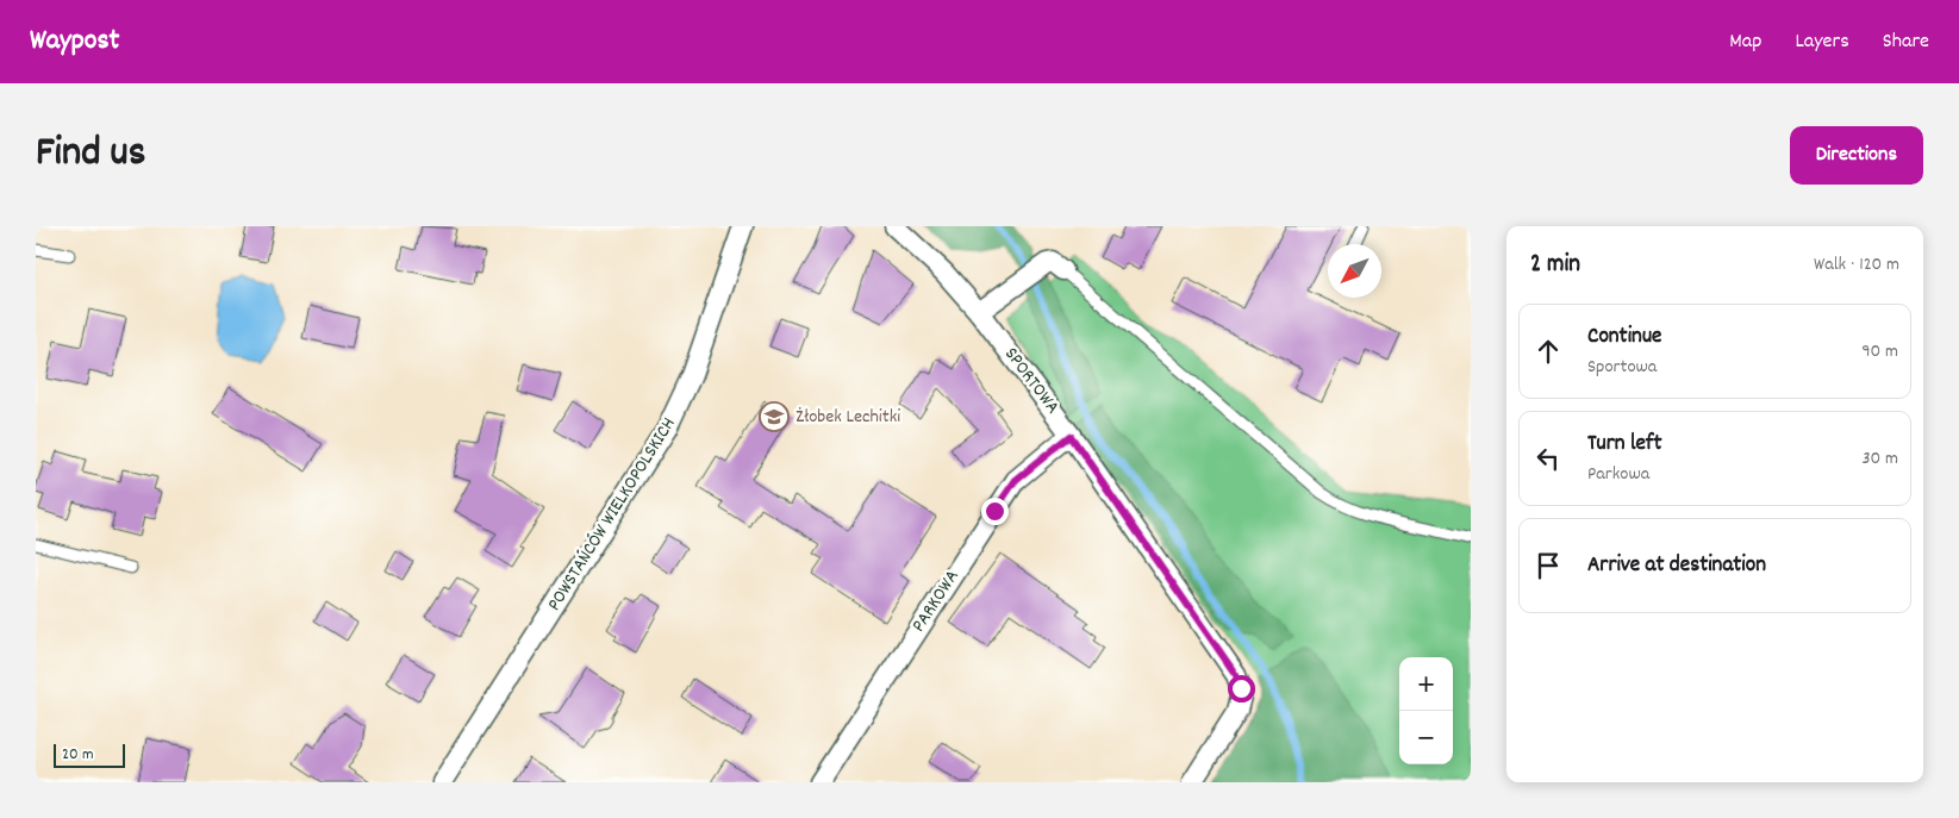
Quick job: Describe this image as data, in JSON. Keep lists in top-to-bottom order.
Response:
{
  "streets": {
    "street": ["SPORTOWA", "POWSTAŃCÓW WIELKOPOLSKICH", "PARKOWA"]
  },
  "crossings": [
    ["SPORTOWA", "PARKOWA"]
  ],
  "places": {
    "school or university": ["Żłobek Lechitki"]
  },
  "scale_bar": "20 m",
  "north": "bottom left",
  "page": {
    "header": "Waypost",
    "nav": ["Map", "Layers", "Share"],
    "title": "Find us",
    "buttons": "Directions",
    "heading": ["2 min", "Walk · 120 m"],
    "list": [
      ["Continue", "Sportowa", "90 m"],
      ["Turn left", "Parkowa", "30 m"],
      "Arrive at destination"
    ],
    "map_buttons": ["+", "−"],
    "scale": "20 m"
  }
}
